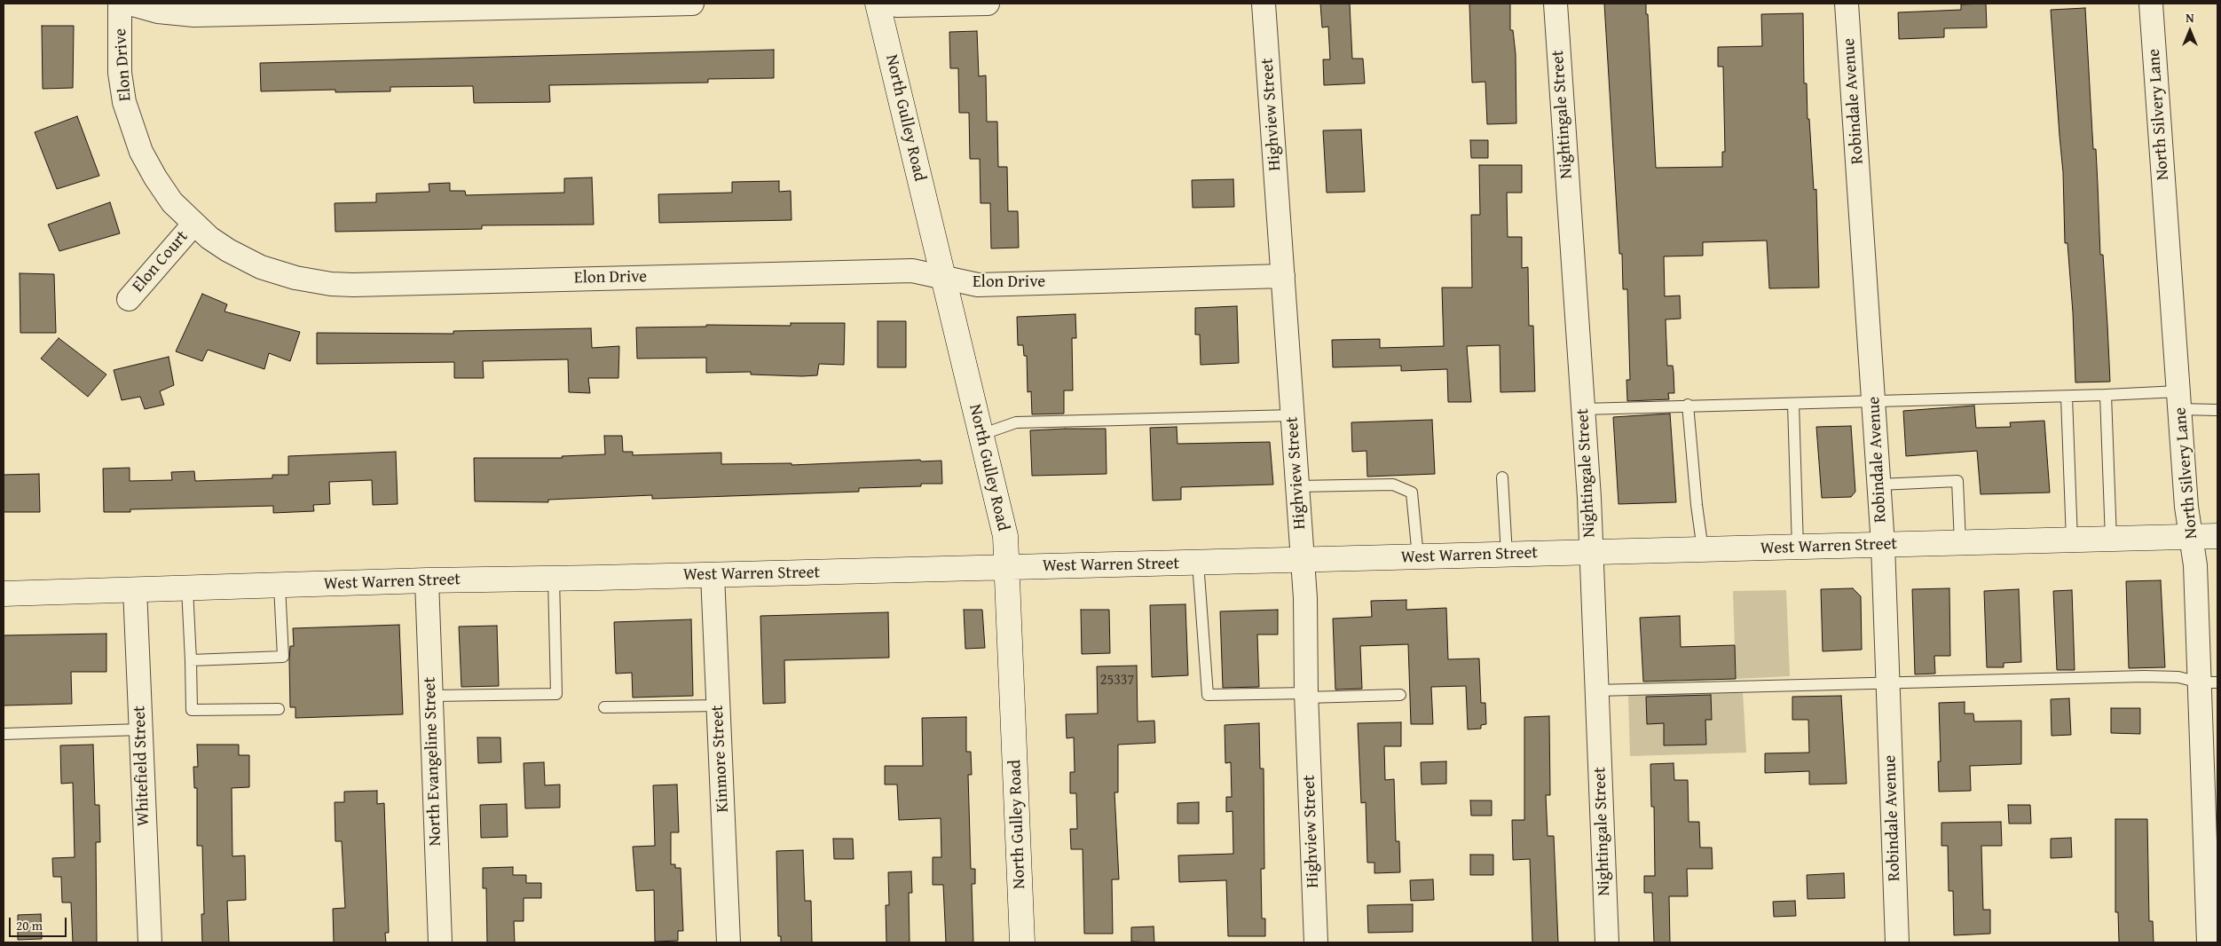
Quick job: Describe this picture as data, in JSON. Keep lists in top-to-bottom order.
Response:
{
  "streets": {
    "main road": ["North Gulley Road", "West Warren Street"],
    "street": [
      "Elon Drive",
      "Robindale Avenue",
      "Highview Street",
      "Nightingale Street",
      "North Silvery Lane",
      "Elon Court",
      "Kinmore Street",
      "North Evangeline Street",
      "Whitefield Street"
    ]
  },
  "crossings": [
    ["Elon Drive", "Highview Street"],
    ["Elon Drive", "North Gulley Road"],
    ["Elon Drive", "Elon Court"],
    ["Robindale Avenue", "West Warren Street"],
    ["Highview Street", "West Warren Street"],
    ["Nightingale Street", "West Warren Street"],
    ["North Silvery Lane", "West Warren Street"],
    ["North Gulley Road", "West Warren Street"],
    ["West Warren Street", "Kinmore Street"],
    ["West Warren Street", "North Evangeline Street"],
    ["West Warren Street", "Whitefield Street"]
  ],
  "house_numbers": ["25337"],
  "scale_bar": "20 m",
  "north": "top"
}
